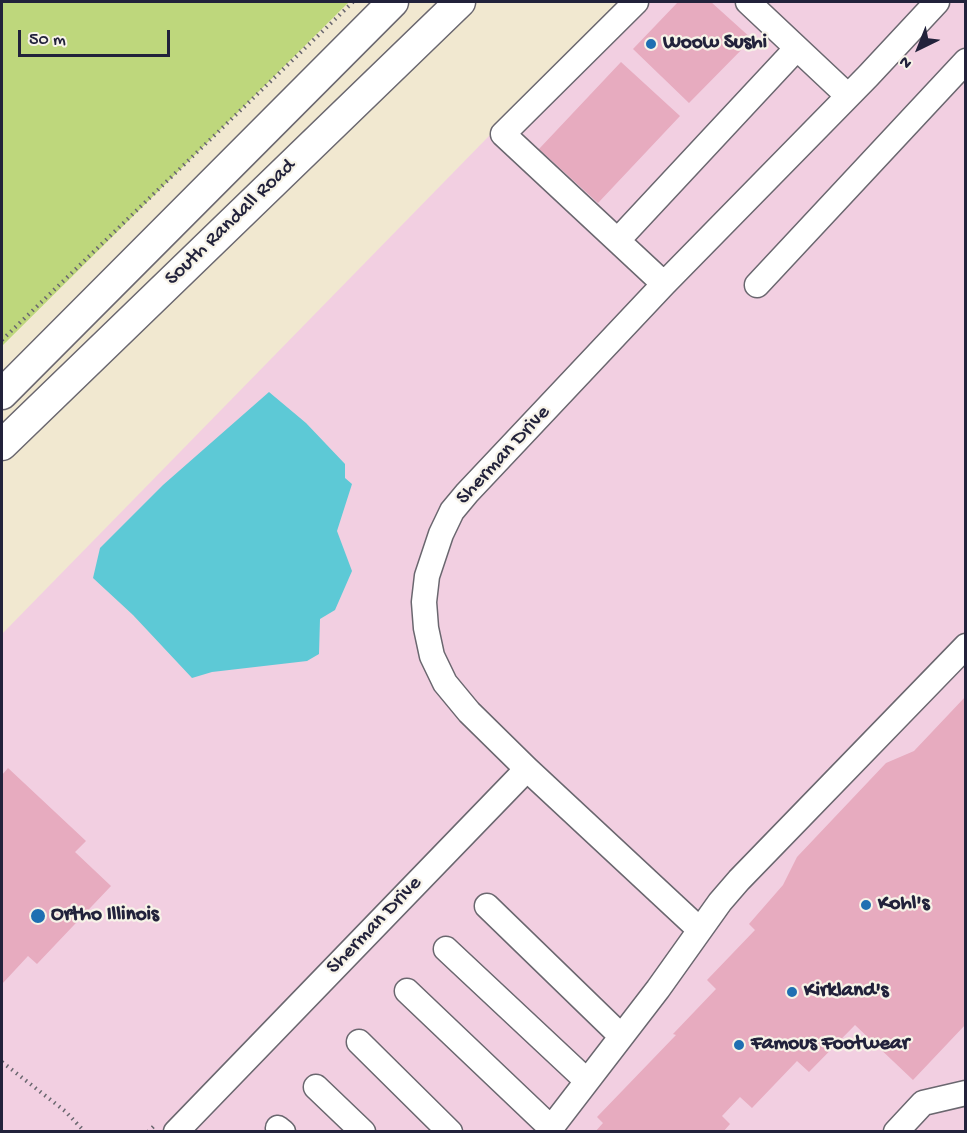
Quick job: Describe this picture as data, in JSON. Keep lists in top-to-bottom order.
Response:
{
  "streets": {
    "main road": ["South Randall Road"],
    "lane": ["Sherman Drive"]
  },
  "places": [
    "Woow Sushi",
    "Kohl's",
    "Ortho Illinois",
    "Kirkland's",
    "Famous Footwear"
  ],
  "scale_bar": "50 m",
  "north": "bottom left"
}
